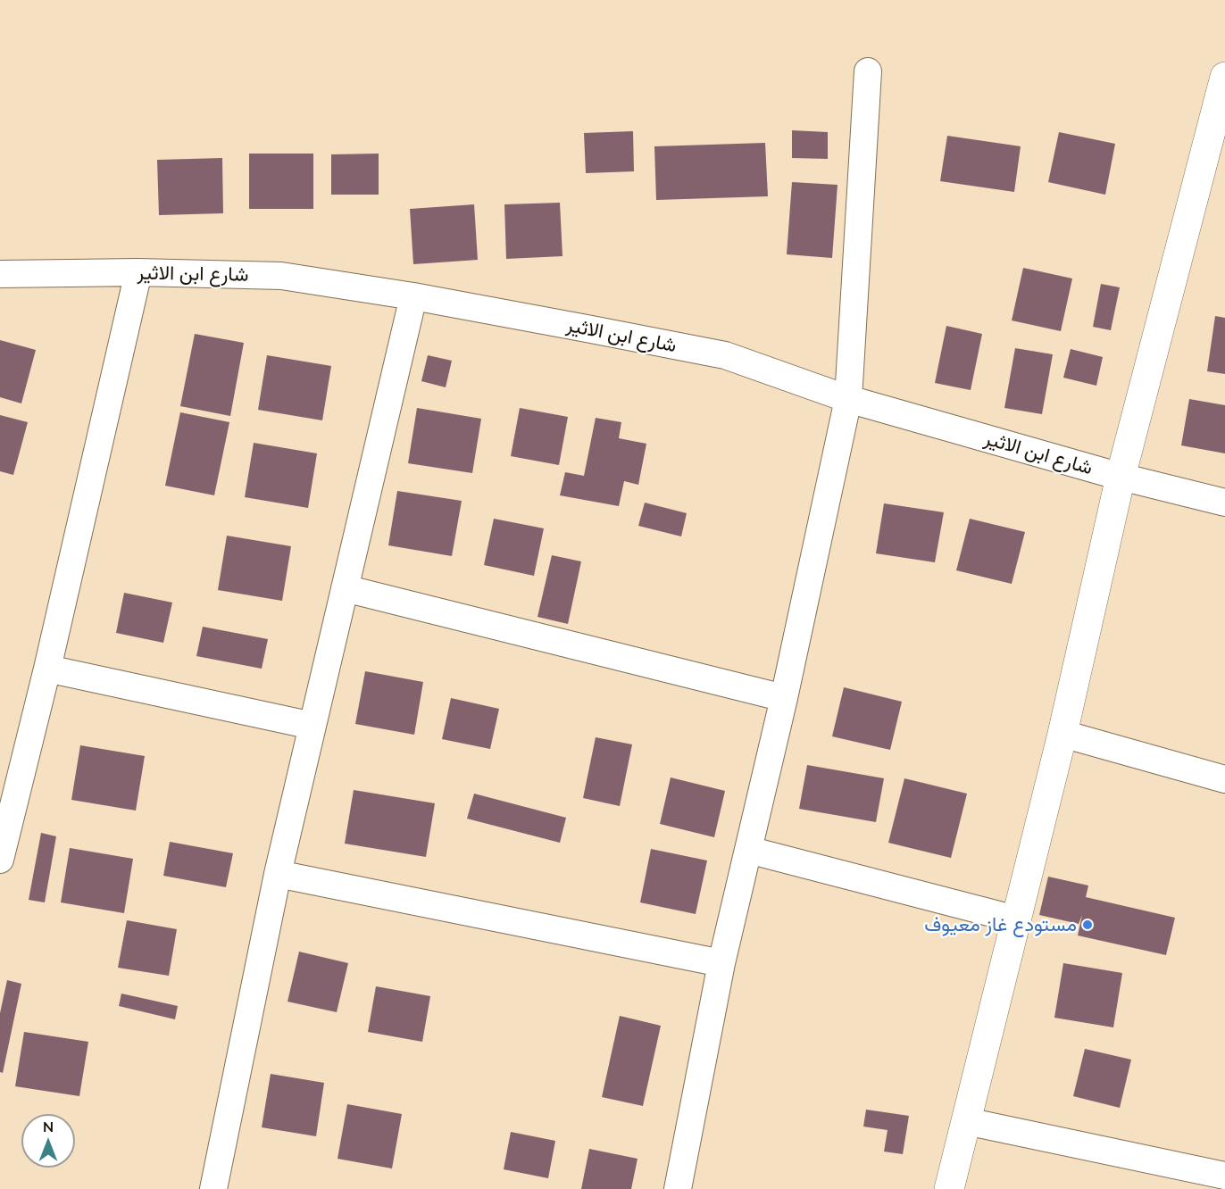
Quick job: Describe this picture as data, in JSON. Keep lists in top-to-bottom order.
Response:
{
  "streets": {
    "street": ["شارع ابن الاثير"]
  },
  "places": ["مستودع غاز معيوف"],
  "north": "top"
}
